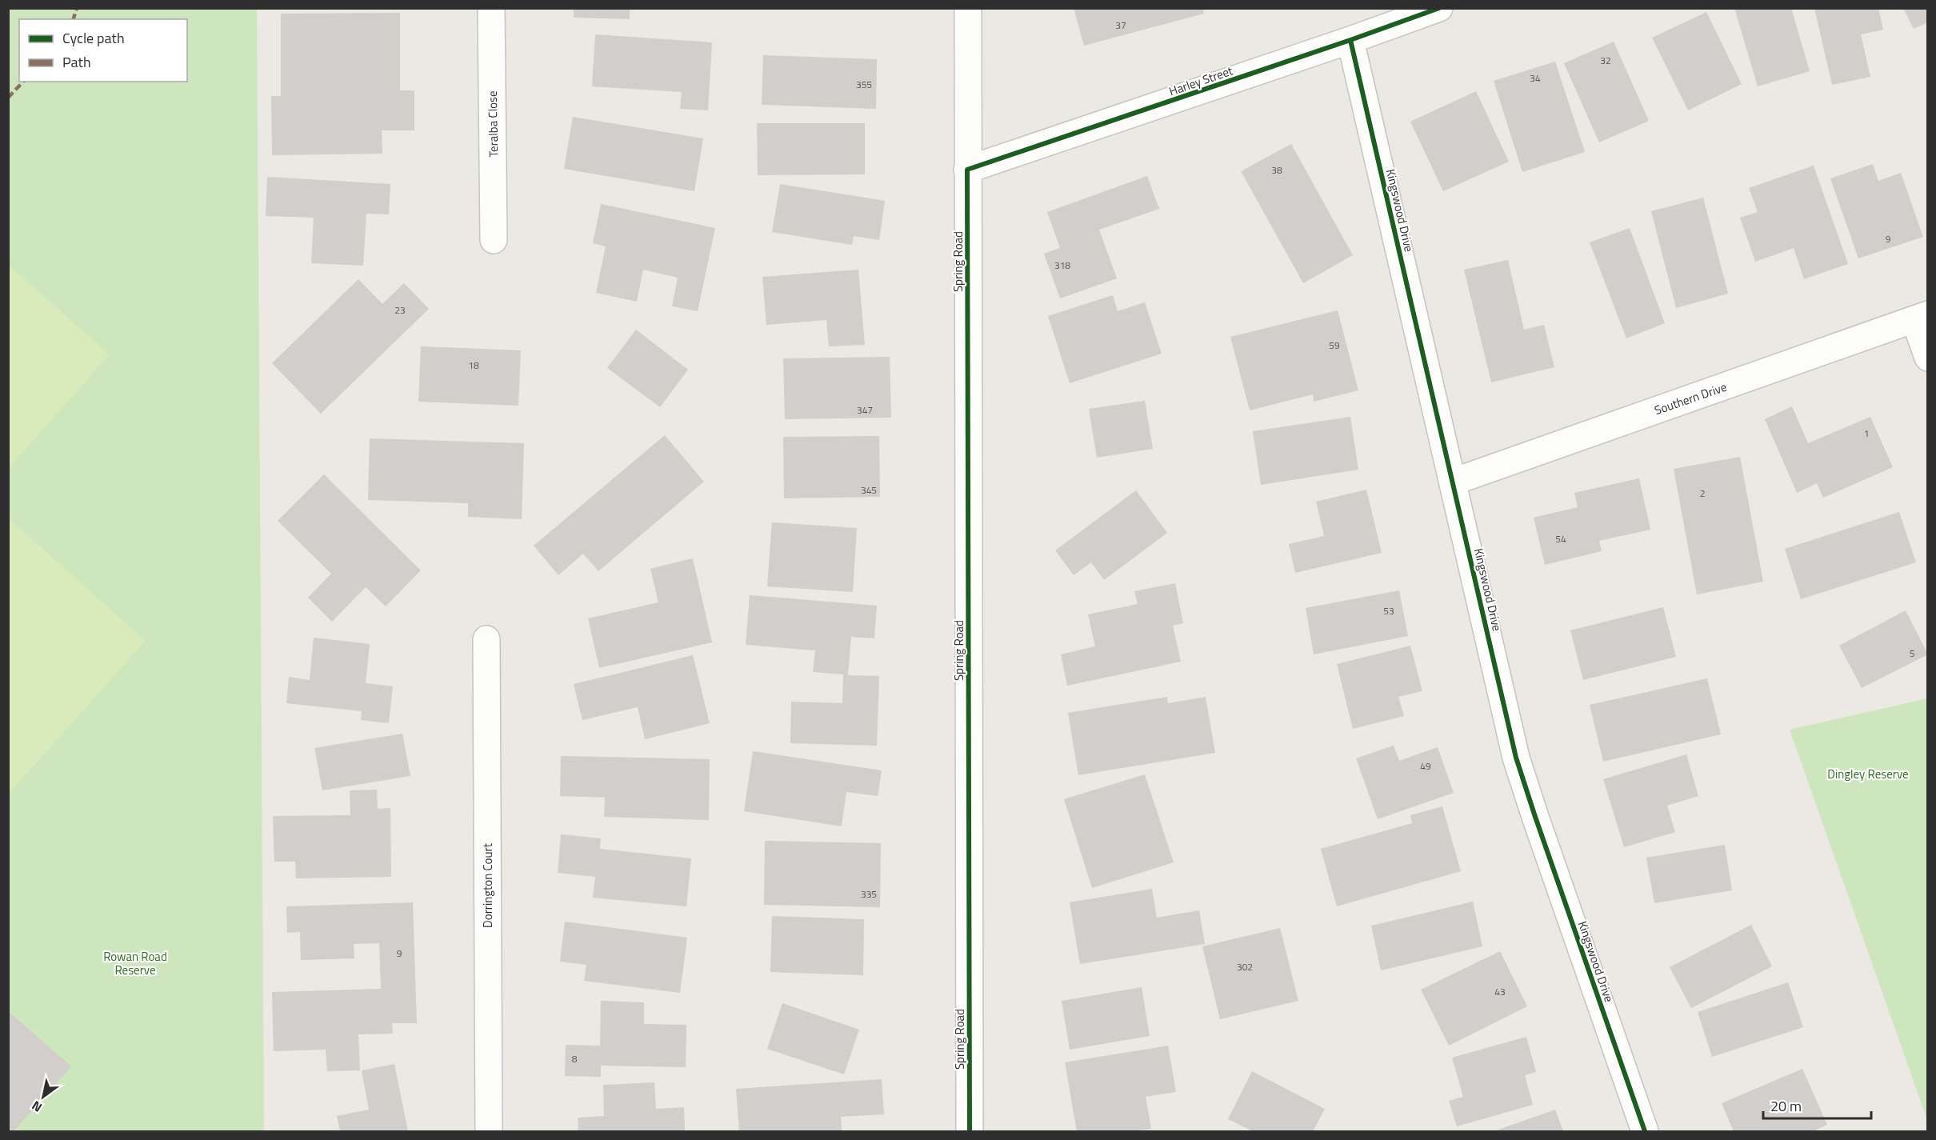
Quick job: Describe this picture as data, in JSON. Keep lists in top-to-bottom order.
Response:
{
  "streets": {
    "street": [
      "Harley Street",
      "Teralba Close",
      "Kingswood Drive",
      "Spring Road",
      "Southern Drive",
      "Dorrington Court"
    ]
  },
  "crossings": [
    ["Harley Street", "Kingswood Drive"],
    ["Harley Street", "Spring Road"],
    ["Kingswood Drive", "Southern Drive"]
  ],
  "parks": ["Dingley Reserve", "Rowan Road Reserve"],
  "house_numbers": [
    "37",
    "32",
    "34",
    "355",
    "38",
    "9",
    "318",
    "23",
    "59",
    "18",
    "347",
    "1",
    "345",
    "2",
    "54",
    "53",
    "5",
    "49",
    "335",
    "9",
    "302",
    "43",
    "8"
  ],
  "legend": ["Cycle path", "Path"],
  "scale_bar": "20 m",
  "north": "bottom left"
}
